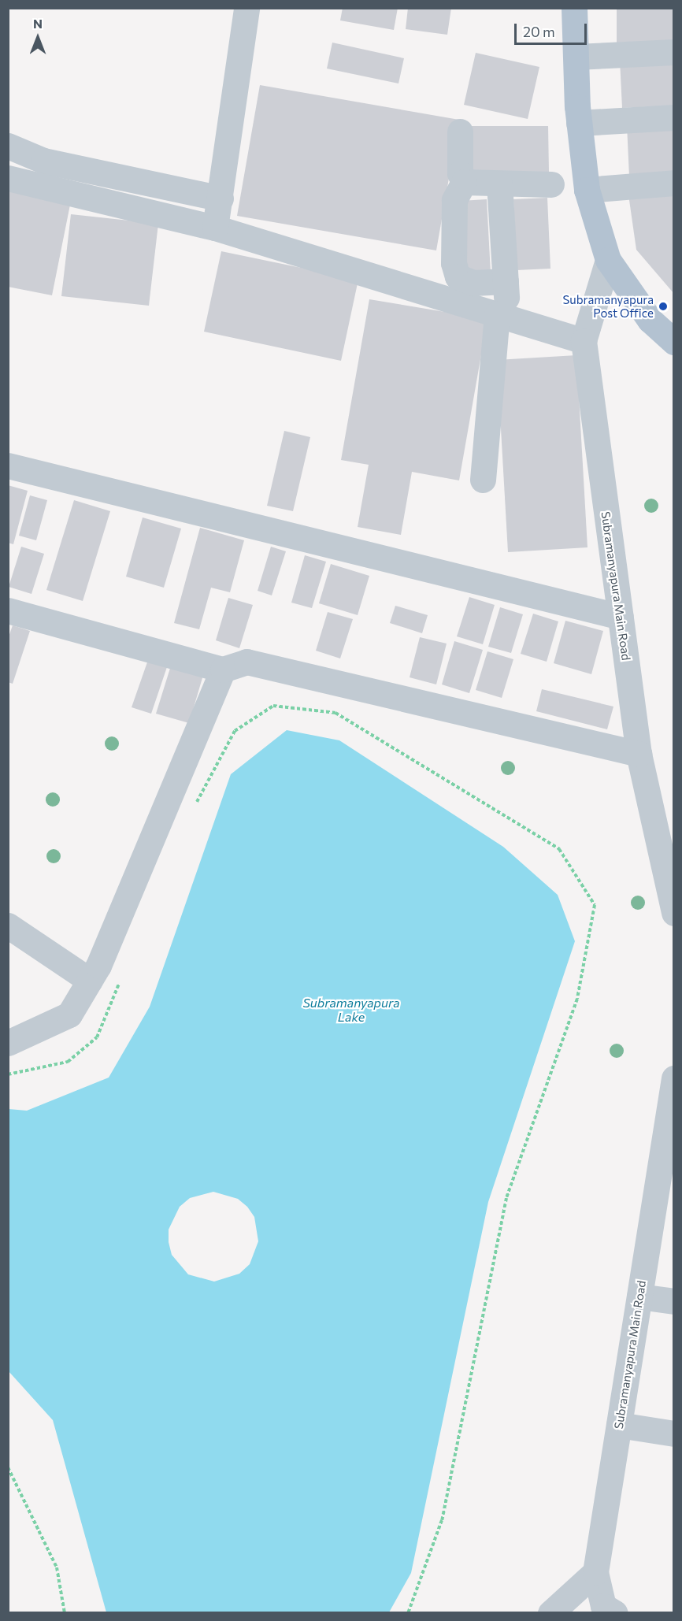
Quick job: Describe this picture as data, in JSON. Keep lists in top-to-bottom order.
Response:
{
  "streets": {
    "street": ["Subramanyapura Main Road"]
  },
  "water": ["Subramanyapura Lake"],
  "places": ["Subramanyapura Post Office"],
  "scale_bar": "20 m",
  "north": "top"
}
